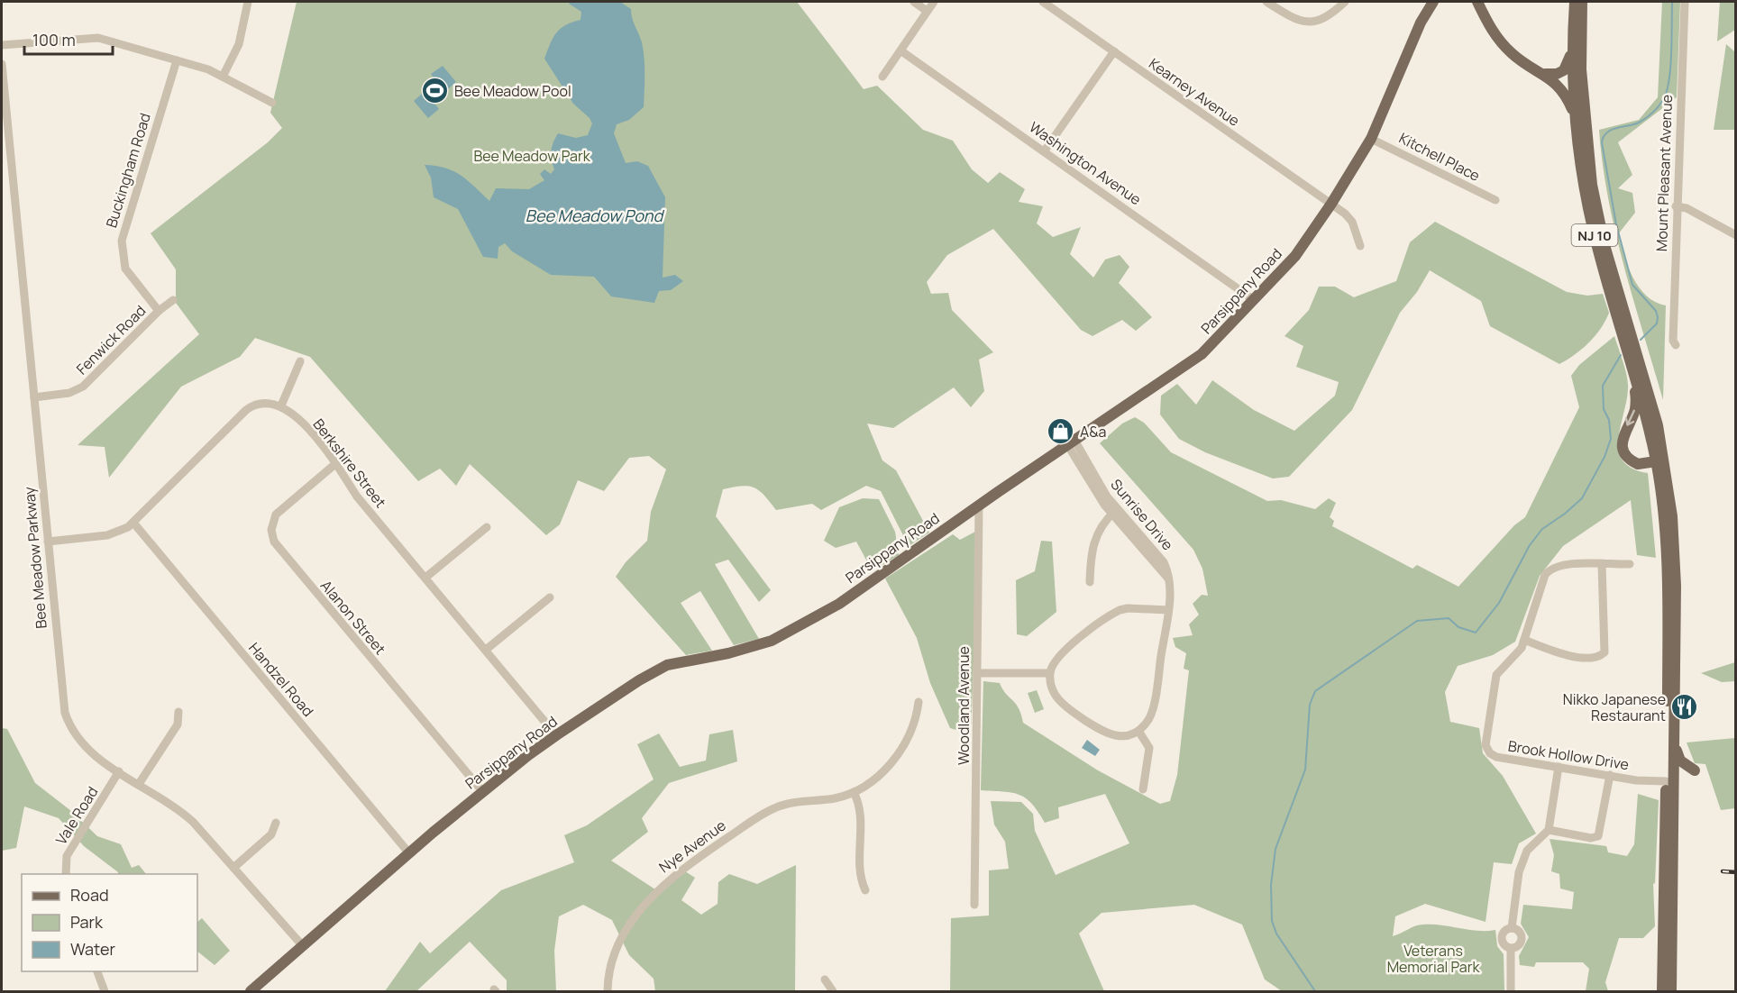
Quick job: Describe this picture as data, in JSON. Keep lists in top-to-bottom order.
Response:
{
  "streets": {
    "main road": ["NJ 10", "Parsippany Road"],
    "street": [
      "Kearney Avenue",
      "Kitchell Place",
      "Washington Avenue",
      "Buckingham Road",
      "Mount Pleasant Avenue",
      "Fenwick Road",
      "Berkshire Street",
      "Sunrise Drive",
      "Bee Meadow Parkway",
      "Alanon Street",
      "Handzel Road",
      "Woodland Avenue",
      "Brook Hollow Drive",
      "Vale Road",
      "Nye Avenue"
    ]
  },
  "crossings": [
    ["Kearney Avenue", "Parsippany Road"],
    ["Kitchell Place", "Parsippany Road"],
    ["Washington Avenue", "Parsippany Road"],
    ["Buckingham Road", "Fenwick Road"],
    ["NJ 10", "Brook Hollow Drive"],
    ["Parsippany Road", "Berkshire Street"],
    ["Parsippany Road", "Sunrise Drive"],
    ["Parsippany Road", "Bee Meadow Parkway"],
    ["Parsippany Road", "Alanon Street"],
    ["Parsippany Road", "Handzel Road"],
    ["Parsippany Road", "Woodland Avenue"],
    ["Fenwick Road", "Bee Meadow Parkway"],
    ["Berkshire Street", "Alanon Street"],
    ["Bee Meadow Parkway", "Vale Road"]
  ],
  "water": ["Bee Meadow Pond"],
  "parks": ["Bee Meadow Park", "Veterans Memorial Park"],
  "places": {
    "sports": ["Bee Meadow Pool"],
    "shop": ["A&a"],
    "restaurant": ["Nikko Japanese Restaurant"]
  },
  "legend": ["Road", "Park", "Water"],
  "scale_bar": "100 m"
}
